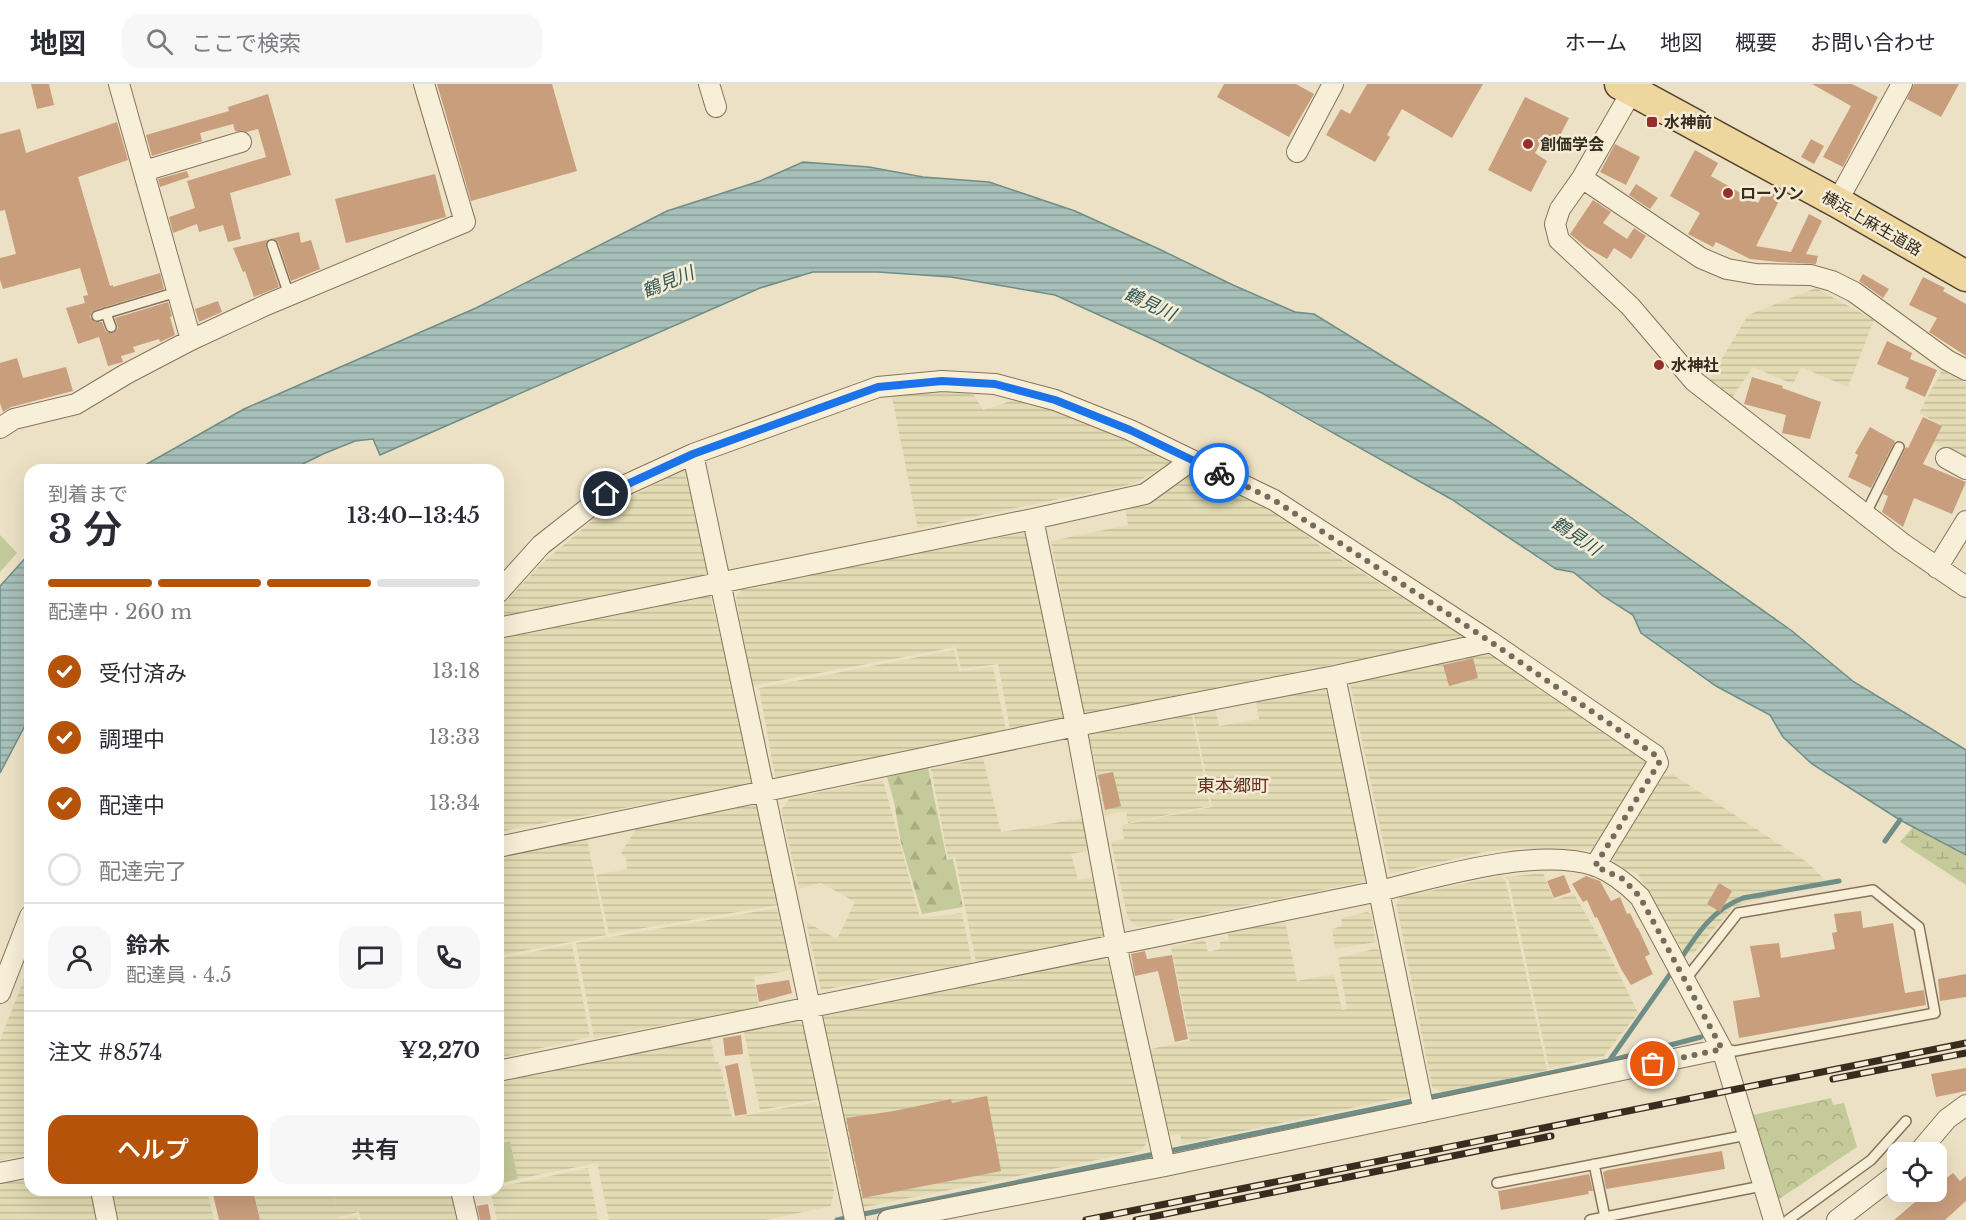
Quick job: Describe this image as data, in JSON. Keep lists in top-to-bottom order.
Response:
{
  "streets": {
    "main road": ["横浜上麻生道路"]
  },
  "districts": ["東本郷町"],
  "water": ["鶴見川"],
  "places": {
    "transit": ["水神前"],
    "other": ["創価学会", "ローソン", "水神社"]
  },
  "page": {
    "header": "地図",
    "search": "ここで検索",
    "nav": [
      "ホーム",
      "地図",
      "概要",
      "お問い合わせ"
    ],
    "heading": ["3 分", "到着まで", "13:40–13:45"],
    "panel": [
      "鈴木",
      "配達員 · 4.5",
      "注文 #8574",
      "¥2,270"
    ],
    "bar": "配達中 · 260 m",
    "list": [
      ["受付済み", "13:18"],
      ["調理中", "13:33"],
      ["配達中", "13:34"],
      "配達完了"
    ],
    "buttons": ["ヘルプ", "共有"]
  }
}
